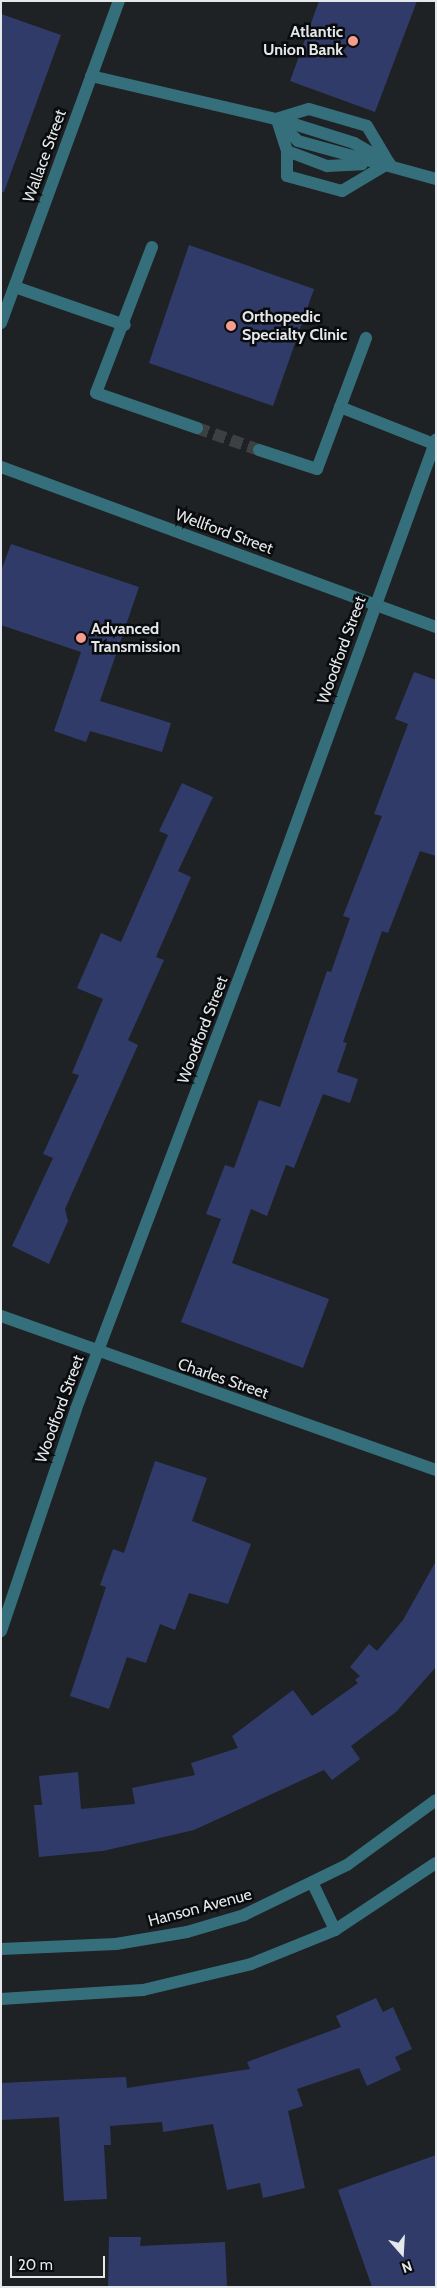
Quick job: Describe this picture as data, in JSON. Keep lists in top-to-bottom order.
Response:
{
  "streets": {
    "street": [
      "Wallace Street",
      "Wellford Street",
      "Woodford Street",
      "Charles Street",
      "Hanson Avenue"
    ]
  },
  "crossings": [
    ["Wellford Street", "Woodford Street"],
    ["Woodford Street", "Charles Street"]
  ],
  "places": ["Atlantic Union Bank", "Orthopedic Specialty Clinic", "Advanced Transmission"],
  "scale_bar": "20 m",
  "north": "bottom"
}
